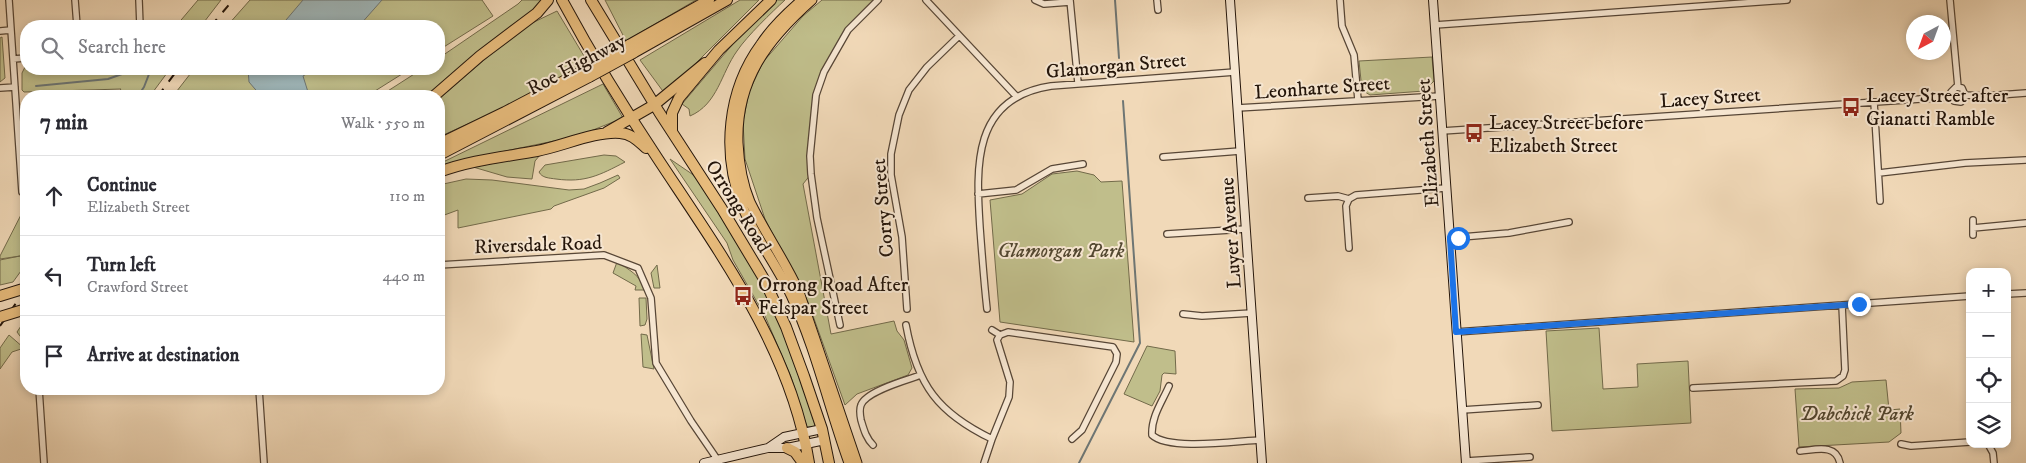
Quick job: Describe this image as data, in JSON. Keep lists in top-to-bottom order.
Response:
{
  "streets": {
    "highway": ["Roe Highway", "Orrong Road"],
    "street": [
      "Glamorgan Street",
      "Leonharte Street",
      "Lacey Street",
      "Elizabeth Street",
      "Corry Street",
      "Luyer Avenue",
      "Riversdale Road"
    ]
  },
  "crossings": [
    ["Glamorgan Street", "Luyer Avenue"],
    ["Leonharte Street", "Elizabeth Street"],
    ["Leonharte Street", "Luyer Avenue"],
    ["Lacey Street", "Elizabeth Street"]
  ],
  "parks": ["Glamorgan Park", "Dabchick Park"],
  "places": {
    "bus stop": ["Lacey Street after Gianatti Ramble", "Lacey Street before Elizabeth Street", "Orrong Road After Felspar Street"]
  },
  "north": "bottom left",
  "page": {
    "search": "Search here",
    "heading": ["7 min", "Walk · 550 m"],
    "list": [
      ["Continue", "Elizabeth Street", "110 m"],
      ["Turn left", "Crawford Street", "440 m"],
      "Arrive at destination"
    ],
    "map_buttons": ["+", "−"]
  }
}
